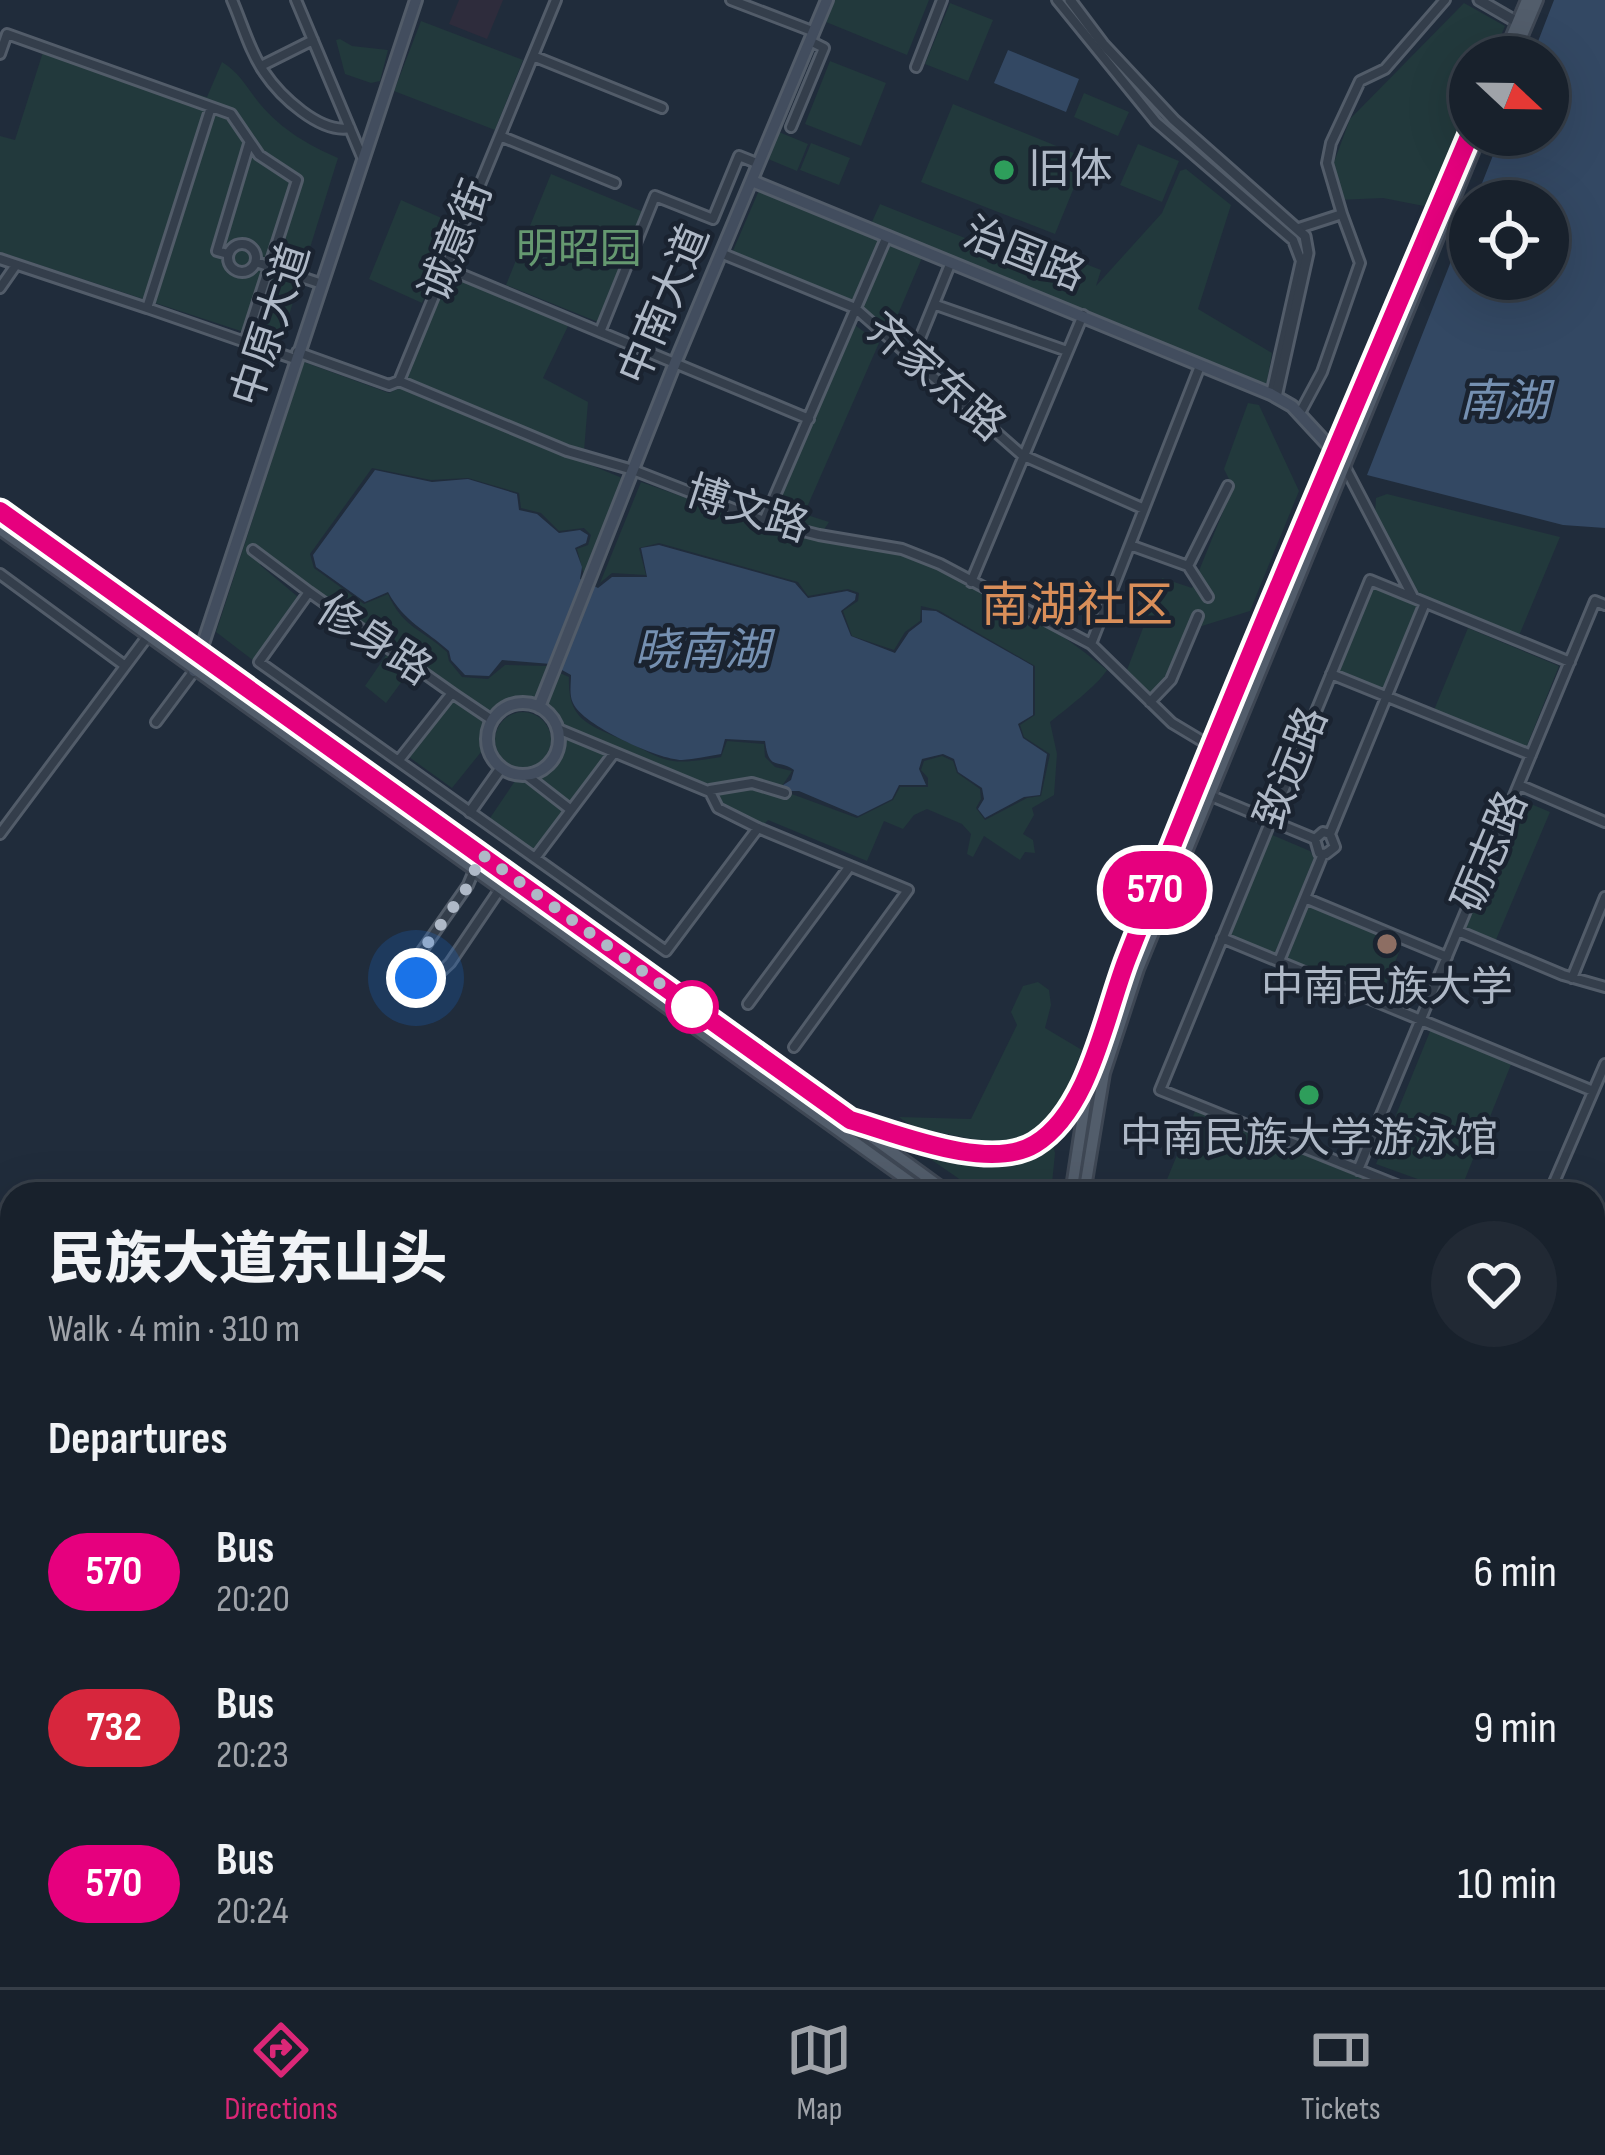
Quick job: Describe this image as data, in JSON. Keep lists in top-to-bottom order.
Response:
{
  "streets": {
    "main road": ["治国路", "中南大道", "中原大道"],
    "street": [
      "诚意街",
      "齐家东路",
      "博文路",
      "修身路",
      "致远路",
      "砺志路"
    ]
  },
  "crossings": [
    ["诚意街", "博文路"],
    ["治国路", "中南大道"],
    ["中南大道", "齐家东路"],
    ["中南大道", "博文路"],
    ["中南大道", "修身路"],
    ["致远路", "砺志路"]
  ],
  "districts": ["南湖社区"],
  "water": ["南湖", "晓南湖"],
  "parks": ["明昭园"],
  "places": ["旧体", "中南民族大学", "中南民族大学游泳馆"],
  "lines": ["bus line 570"],
  "north": "right",
  "page": {
    "on_map": "570",
    "heading": [
      ["民族大道东山头", "Walk · 4 min · 310 m"],
      "Departures"
    ],
    "list": [
      {
        "mark": "570",
        "name": "Bus",
        "note": "20:20",
        "value": "6 min"
      },
      {
        "mark": "732",
        "name": "Bus",
        "note": "20:23",
        "value": "9 min"
      },
      {
        "mark": "570",
        "name": "Bus",
        "note": "20:24",
        "value": "10 min"
      }
    ],
    "tabs": ["Directions", "Map", "Tickets"]
  }
}
